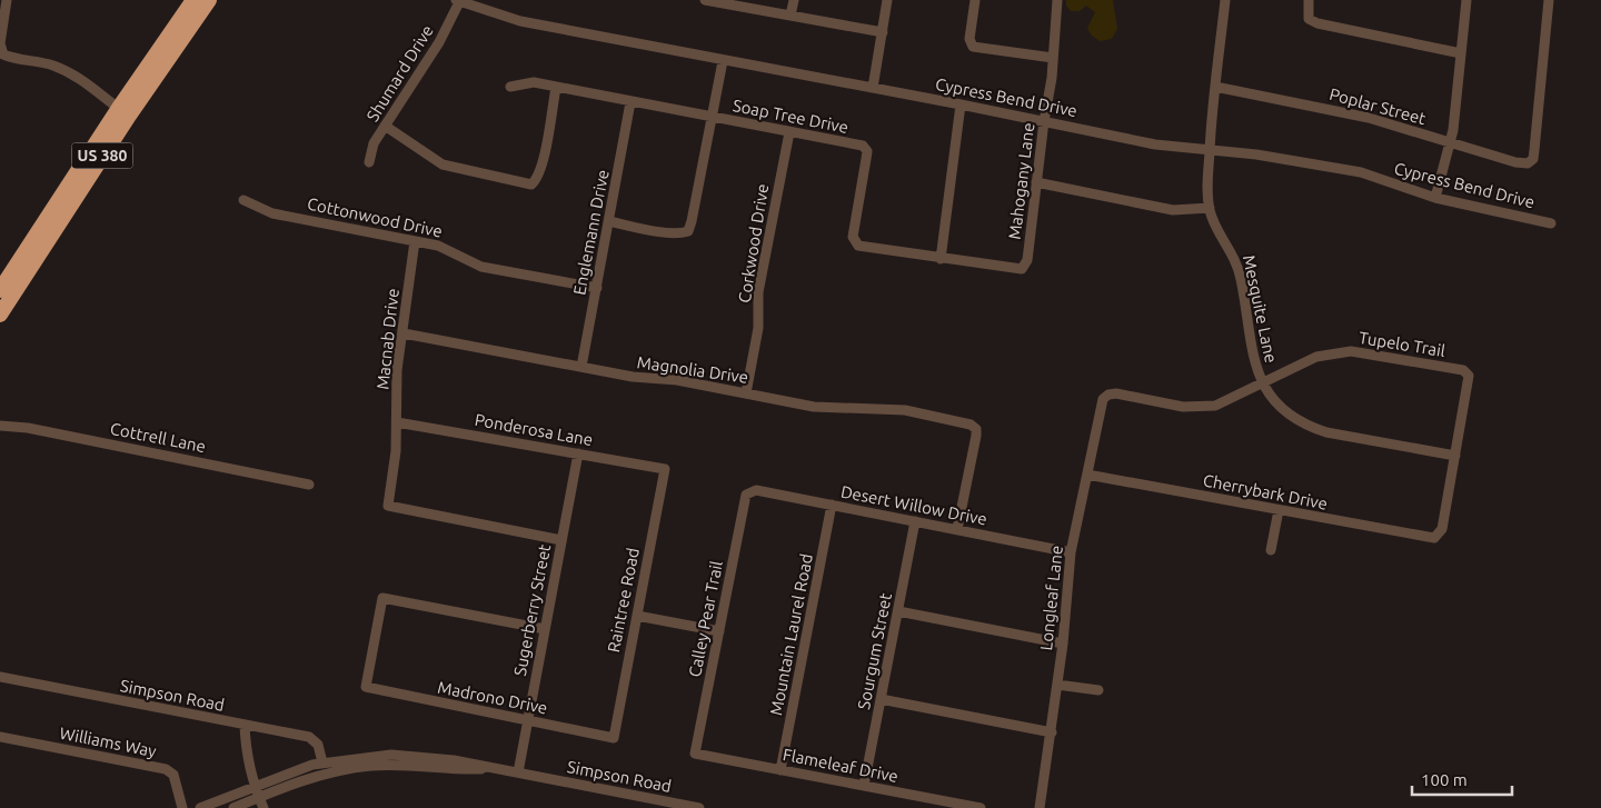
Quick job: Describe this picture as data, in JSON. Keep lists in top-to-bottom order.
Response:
{
  "streets": {
    "highway": ["US 380"],
    "street": [
      "Shumard Drive",
      "Cypress Bend Drive",
      "Poplar Street",
      "Soap Tree Drive",
      "Mahogany Lane",
      "Cottonwood Drive",
      "Englemann Drive",
      "Corkwood Drive",
      "Mesquite Lane",
      "Macnab Drive",
      "Tupelo Trail",
      "Magnolia Drive",
      "Ponderosa Lane",
      "Cottrell Lane",
      "Cherrybark Drive",
      "Desert Willow Drive",
      "Longleaf Lane",
      "Raintree Road",
      "Sugerberry Street",
      "Calley Pear Trail",
      "Mountain Laurel Road",
      "Sourgum Street",
      "Simpson Road",
      "Madrono Drive",
      "Williams Way",
      "Flameleaf Drive"
    ]
  },
  "crossings": [
    ["Shumard Drive", "Cypress Bend Drive"],
    ["Cypress Bend Drive", "Mahogany Lane"],
    ["Cypress Bend Drive", "Mesquite Lane"],
    ["Poplar Street", "Mesquite Lane"],
    ["Soap Tree Drive", "Mahogany Lane"],
    ["Soap Tree Drive", "Englemann Drive"],
    ["Soap Tree Drive", "Corkwood Drive"],
    ["Cottonwood Drive", "Englemann Drive"],
    ["Cottonwood Drive", "Macnab Drive"],
    ["Englemann Drive", "Magnolia Drive"],
    ["Corkwood Drive", "Magnolia Drive"],
    ["Mesquite Lane", "Tupelo Trail"],
    ["Mesquite Lane", "Cherrybark Drive"],
    ["Macnab Drive", "Magnolia Drive"],
    ["Macnab Drive", "Ponderosa Lane"],
    ["Macnab Drive", "Sugerberry Street"],
    ["Tupelo Trail", "Cherrybark Drive"],
    ["Tupelo Trail", "Longleaf Lane"],
    ["Magnolia Drive", "Desert Willow Drive"],
    ["Ponderosa Lane", "Raintree Road"],
    ["Ponderosa Lane", "Sugerberry Street"],
    ["Cherrybark Drive", "Longleaf Lane"],
    ["Desert Willow Drive", "Longleaf Lane"],
    ["Desert Willow Drive", "Calley Pear Trail"],
    ["Desert Willow Drive", "Mountain Laurel Road"],
    ["Desert Willow Drive", "Sourgum Street"],
    ["Raintree Road", "Madrono Drive"],
    ["Sugerberry Street", "Simpson Road"],
    ["Sugerberry Street", "Madrono Drive"],
    ["Calley Pear Trail", "Flameleaf Drive"],
    ["Mountain Laurel Road", "Flameleaf Drive"],
    ["Sourgum Street", "Flameleaf Drive"]
  ],
  "scale_bar": "100 m"
}
